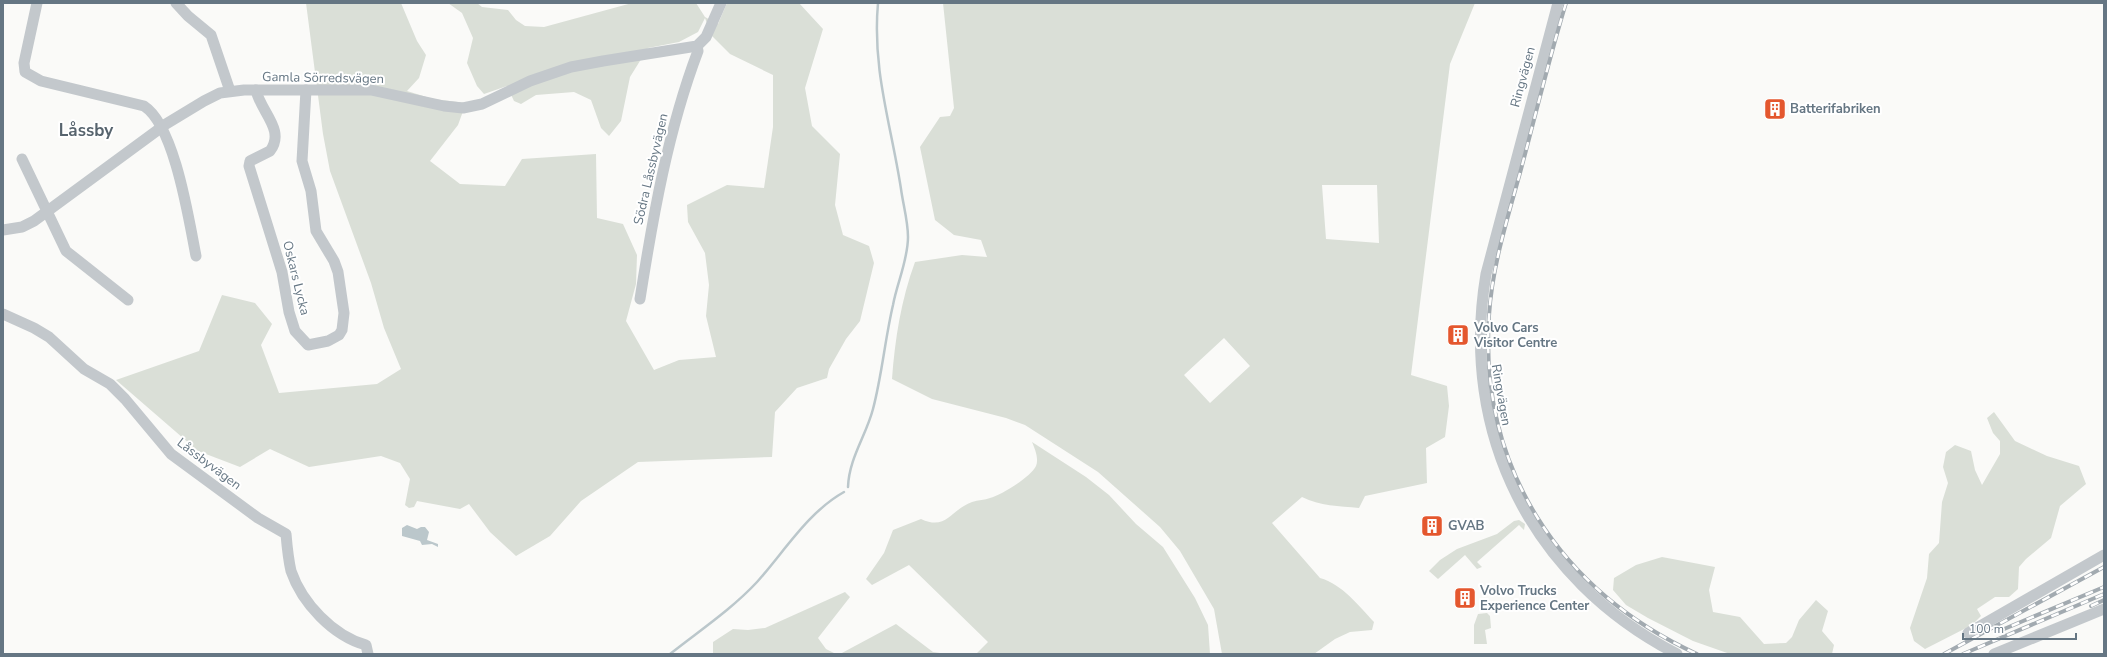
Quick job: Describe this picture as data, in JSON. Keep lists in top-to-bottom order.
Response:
{
  "streets": {
    "street": [
      "Ringvägen",
      "Gamla Sörredsvägen",
      "Södra Låssbyvägen",
      "Oskars Lycka",
      "Låssbyvägen"
    ]
  },
  "crossings": [
    ["Gamla Sörredsvägen", "Södra Låssbyvägen"],
    ["Gamla Sörredsvägen", "Oskars Lycka"]
  ],
  "districts": ["Låssby"],
  "places": {
    "building": [
      "Batterifabriken",
      "Volvo Cars Visitor Centre",
      "GVAB",
      "Volvo Trucks Experience Center"
    ]
  },
  "scale_bar": "100 m"
}
